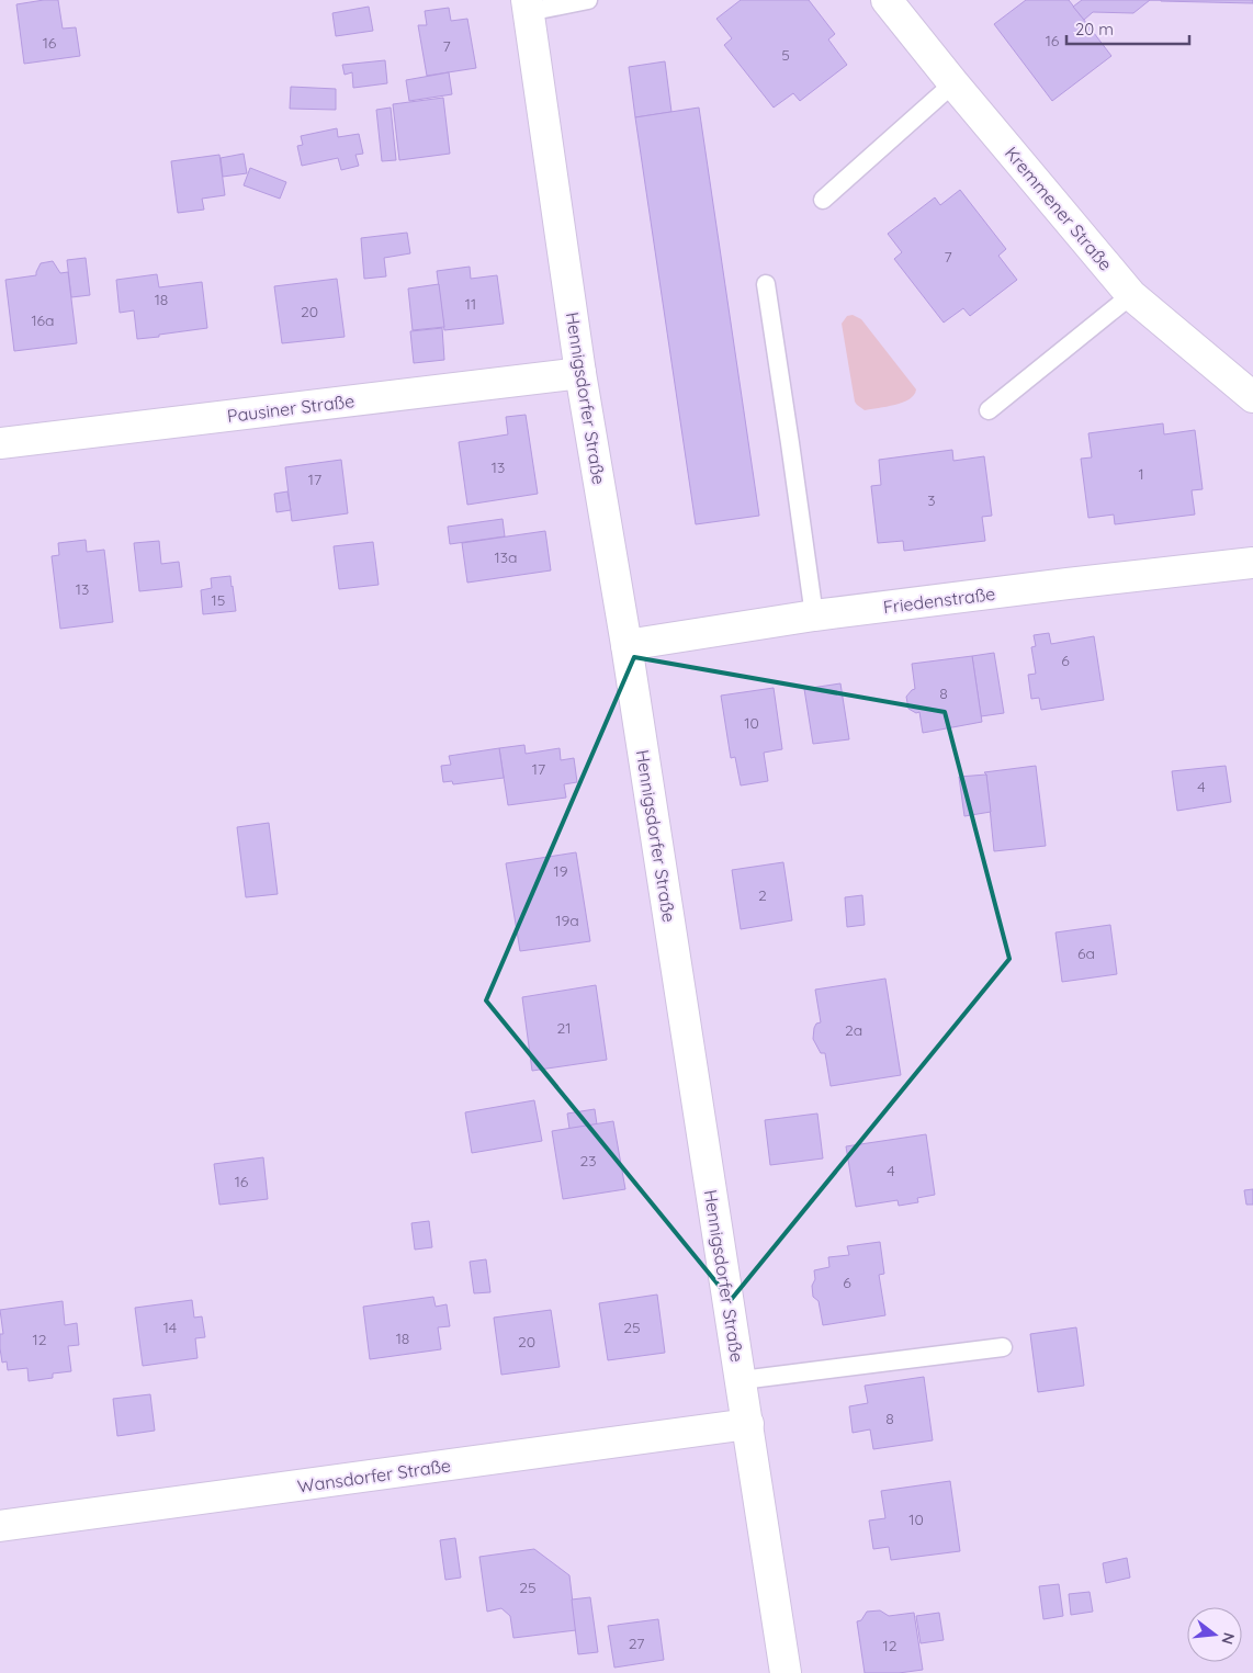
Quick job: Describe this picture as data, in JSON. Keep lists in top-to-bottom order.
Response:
{
  "streets": {
    "street": [
      "Kremmener Straße",
      "Hennigsdorfer Straße",
      "Pausiner Straße",
      "Friedenstraße",
      "Wansdorfer Straße"
    ]
  },
  "crossings": [
    ["Hennigsdorfer Straße", "Pausiner Straße"],
    ["Hennigsdorfer Straße", "Friedenstraße"],
    ["Hennigsdorfer Straße", "Wansdorfer Straße"]
  ],
  "house_numbers": [
    "16",
    "16",
    "7",
    "5",
    "7",
    "18",
    "11",
    "20",
    "16a",
    "13",
    "1",
    "17",
    "3",
    "13a",
    "13",
    "15",
    "6",
    "8",
    "10",
    "17",
    "4",
    "19",
    "2",
    "19a",
    "6a",
    "21",
    "2a",
    "23",
    "4",
    "16",
    "6",
    "14",
    "25",
    "18",
    "12",
    "20",
    "8",
    "10",
    "25",
    "27",
    "12"
  ],
  "scale_bar": "20 m",
  "north": "right"
}
